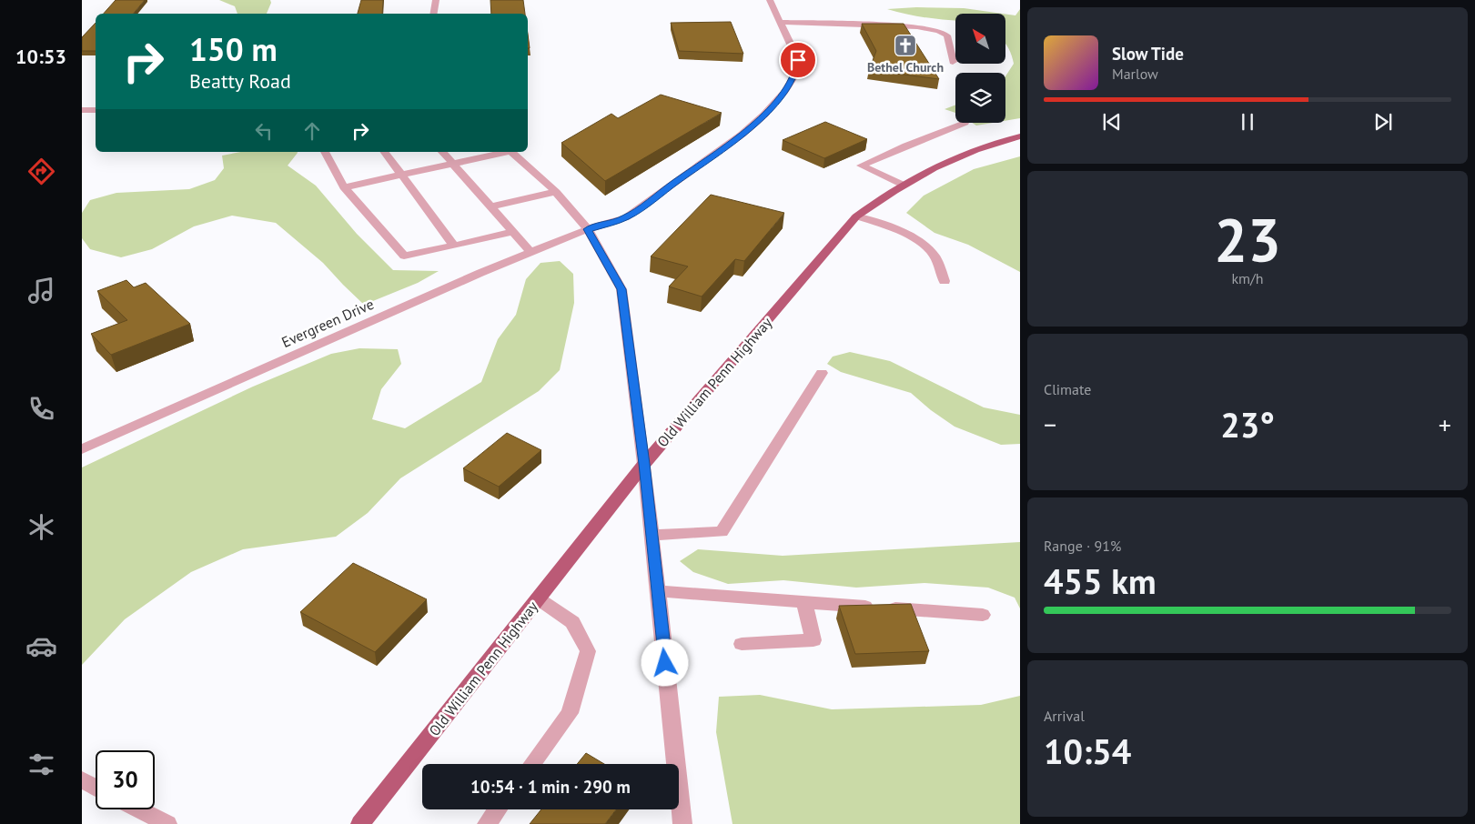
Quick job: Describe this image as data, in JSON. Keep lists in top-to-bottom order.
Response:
{
  "streets": {
    "main road": ["Old William Penn Highway"],
    "street": ["Evergreen Drive"]
  },
  "places": {
    "church": ["Bethel Church"]
  },
  "north": "top left",
  "page": {
    "tabs": "10:53",
    "turn": ["150 m", "Beatty Road"],
    "song": ["Slow Tide", "Marlow"],
    "tile": [
      ["23", "km/h"],
      "Climate",
      ["Range · 91%", "455 km"],
      ["Arrival", "10:54"]
    ],
    "heat": ["−", "23°", "+"],
    "limit": "30",
    "trip": "10:54 · 1 min · 290 m"
  }
}
